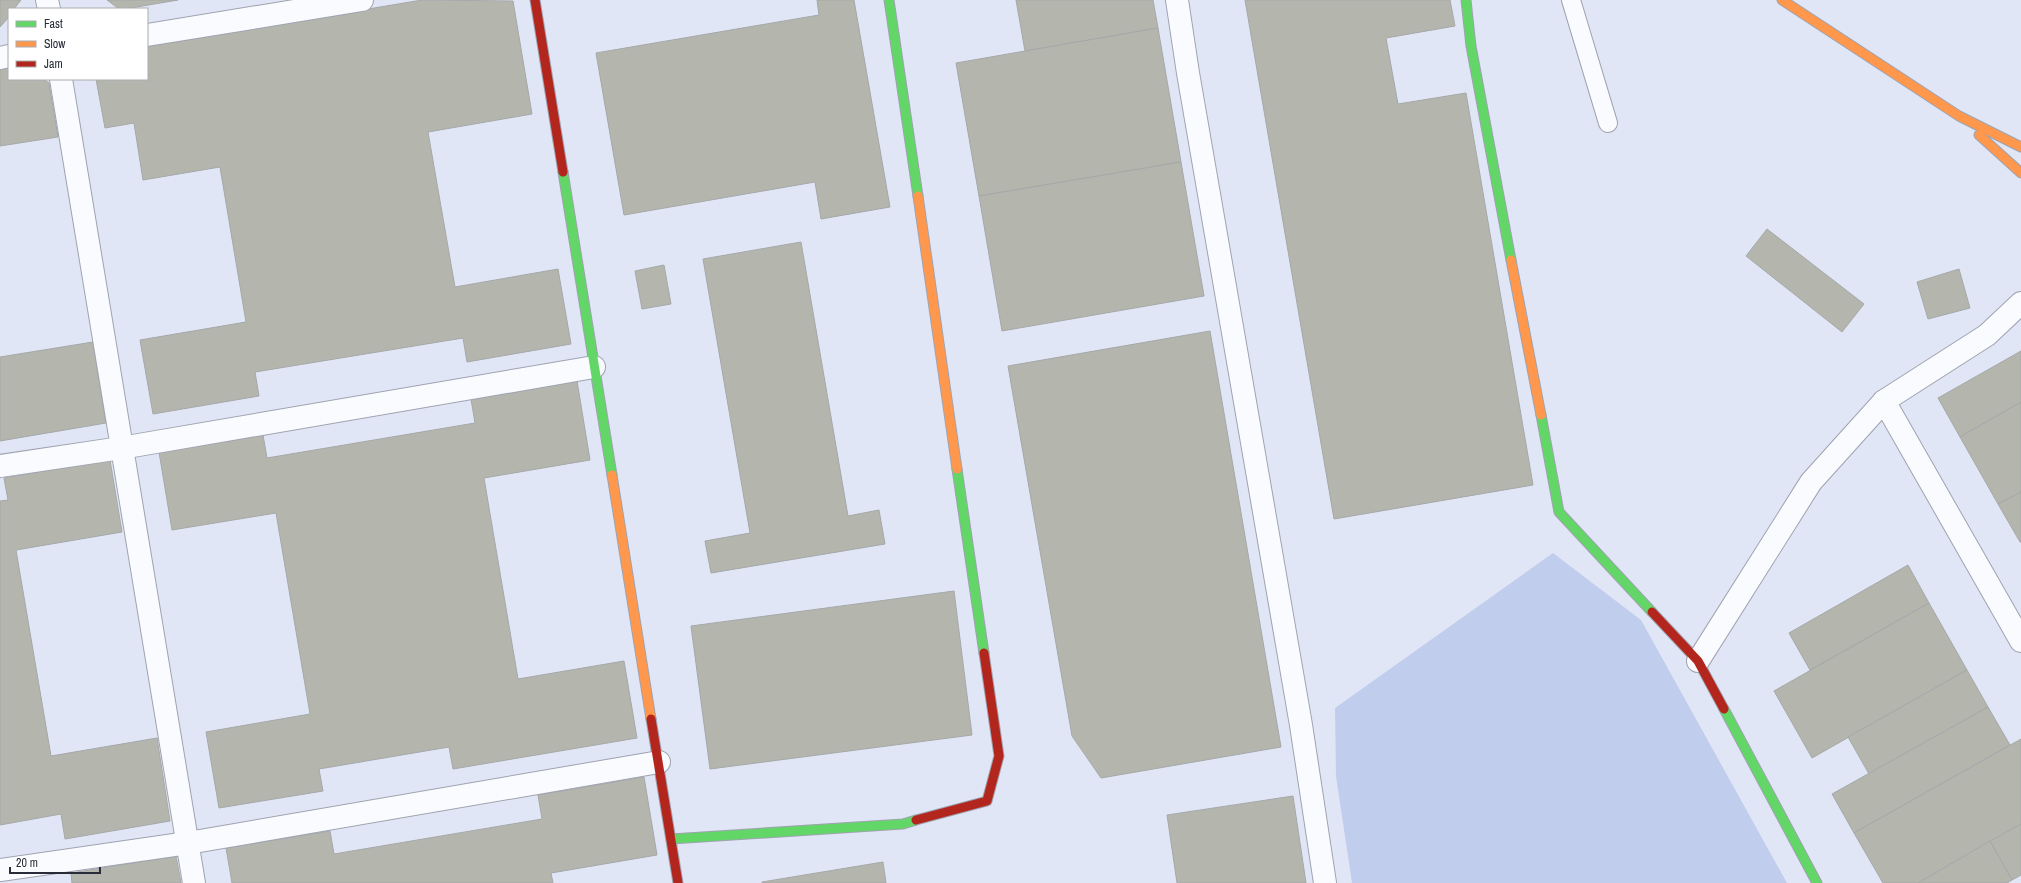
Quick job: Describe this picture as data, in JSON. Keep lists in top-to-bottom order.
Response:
{
  "legend": ["Fast", "Slow", "Jam"],
  "scale_bar": "20 m"
}
